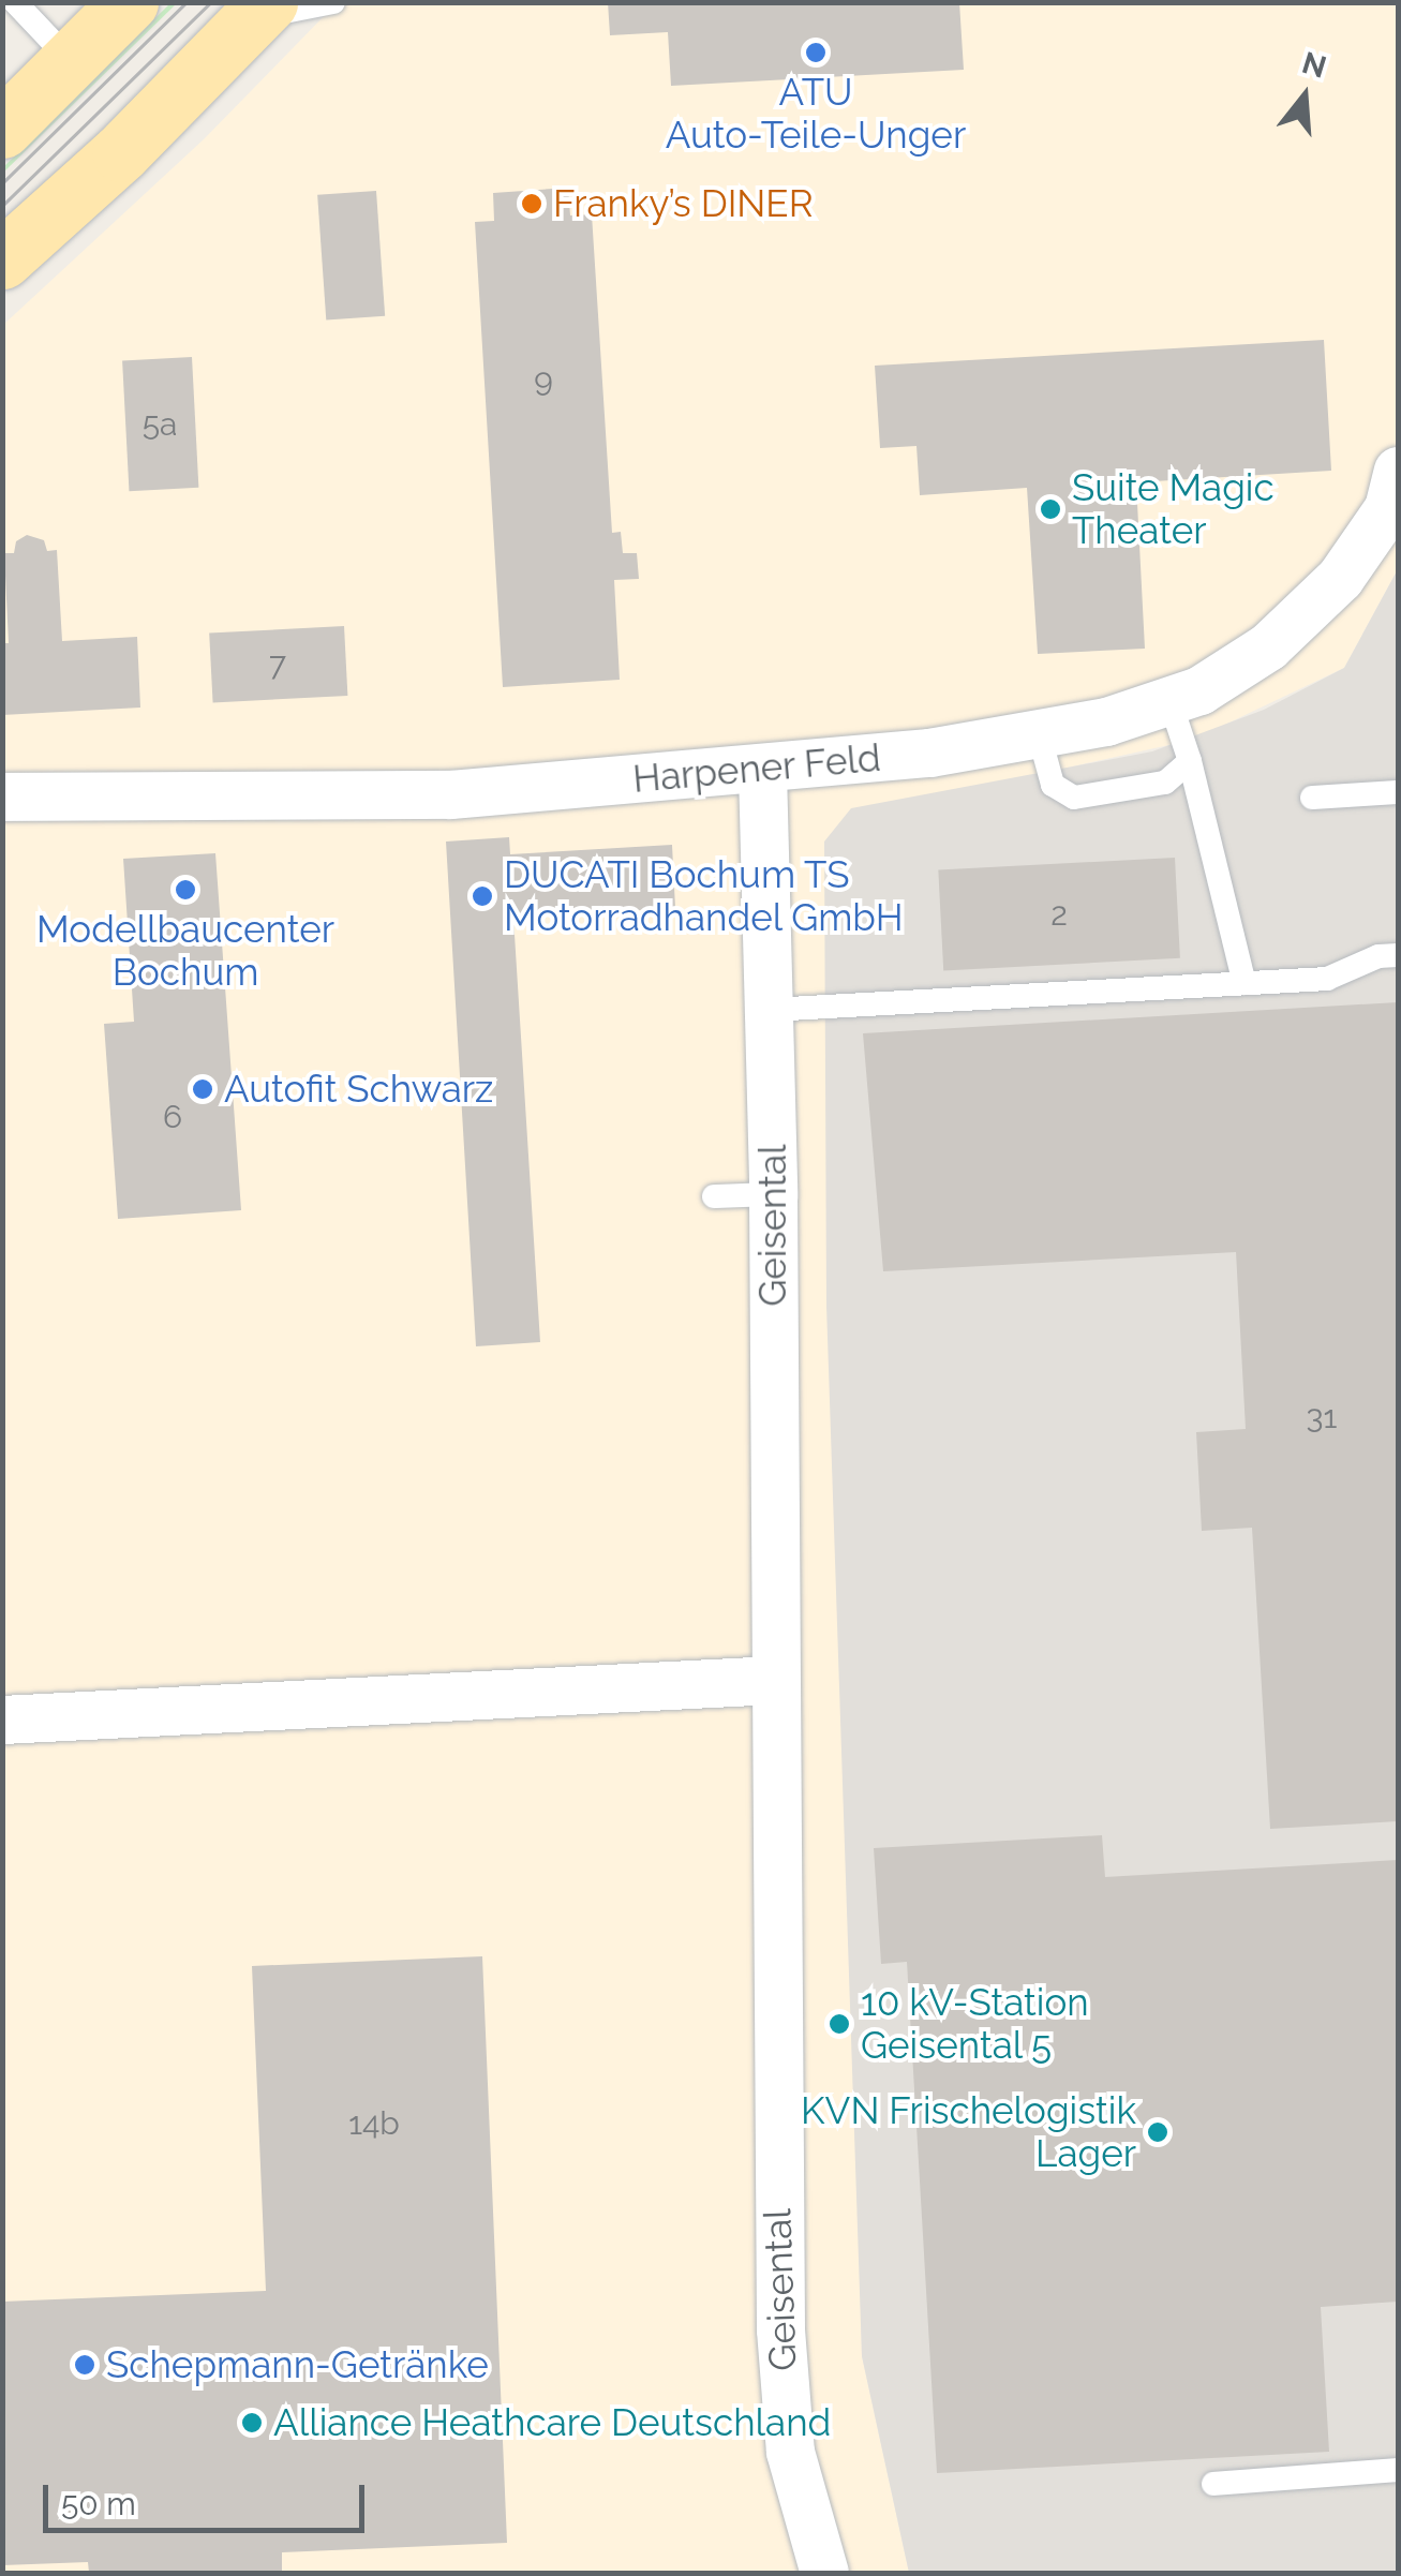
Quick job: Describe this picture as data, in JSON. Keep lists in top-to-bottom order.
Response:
{
  "streets": {
    "street": ["Harpener Feld", "Geisental"]
  },
  "crossings": [
    ["Harpener Feld", "Geisental"]
  ],
  "places": [
    "ATU Auto-Teile-Unger",
    "Franky’s DINER",
    "Suite Magic Theater",
    "Modellbaucenter Bochum",
    "DUCATI Bochum TS Motorradhandel GmbH",
    "Autofit Schwarz",
    "10 kV-Station Geisental 5",
    "KVN Frischelogistik Lager",
    "Schepmann-Getränke",
    "Alliance Heathcare Deutschland"
  ],
  "house_numbers": [
    "9",
    "5a",
    "7",
    "2",
    "6",
    "31",
    "14b"
  ],
  "scale_bar": "50 m",
  "north": "top"
}
